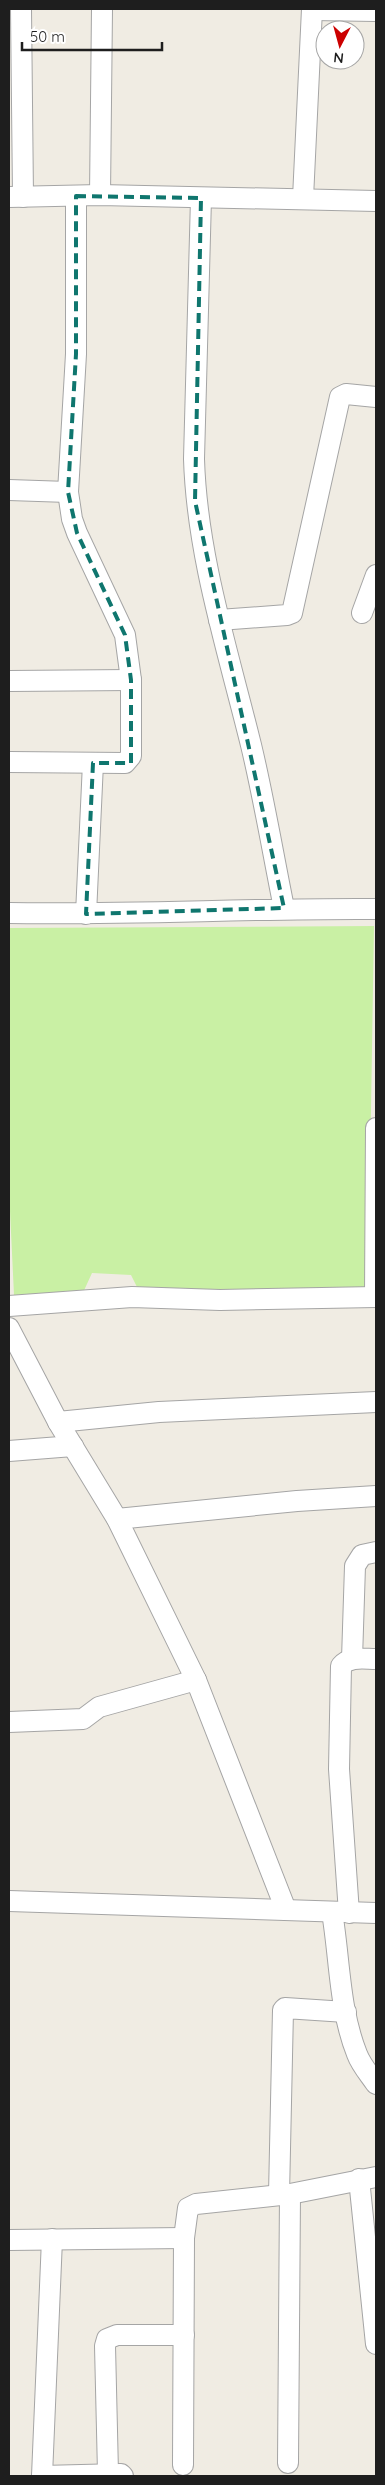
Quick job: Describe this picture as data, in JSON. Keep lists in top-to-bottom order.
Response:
{
  "scale_bar": "50 m",
  "north": "bottom"
}
